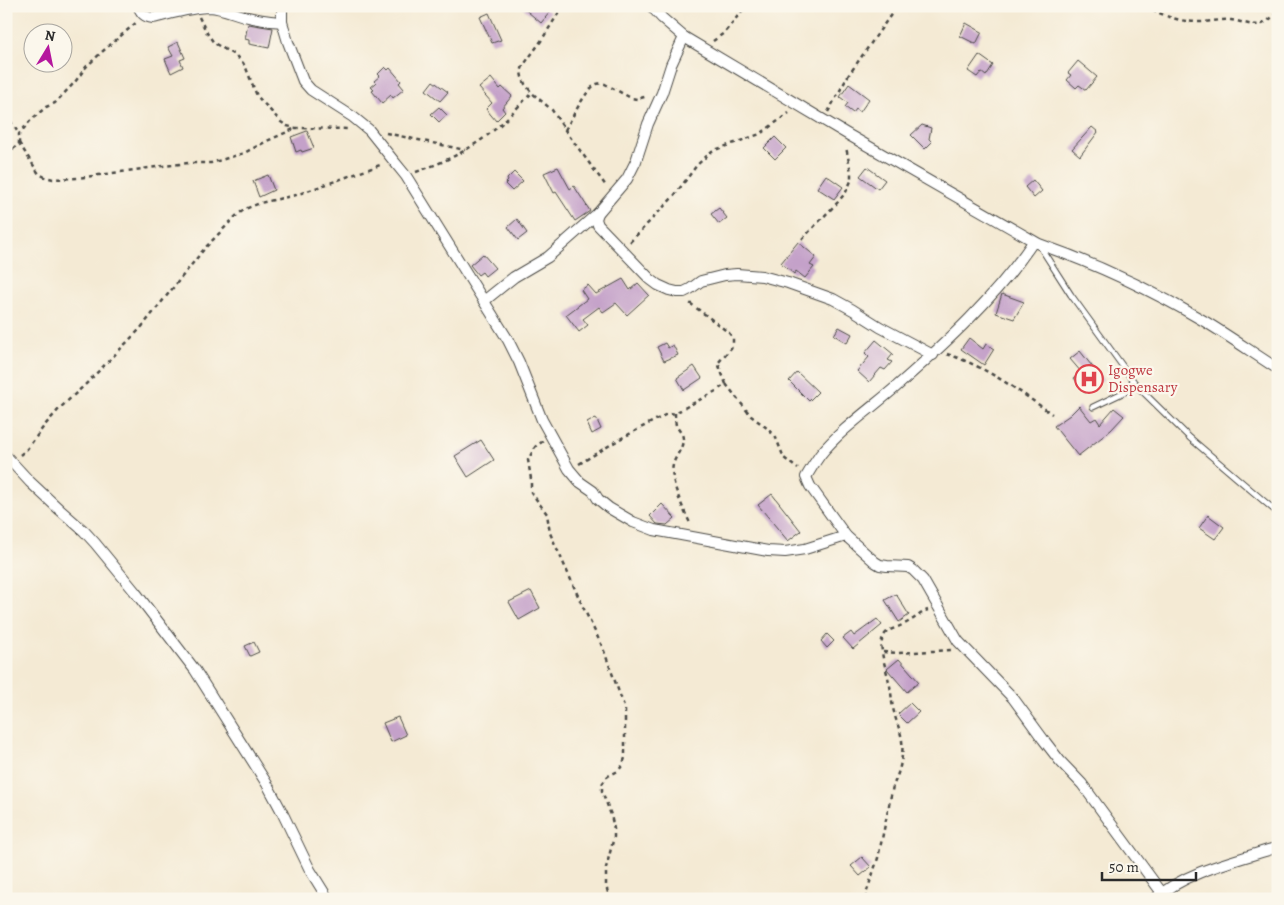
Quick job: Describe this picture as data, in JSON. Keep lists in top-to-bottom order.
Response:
{
  "places": {
    "hospital": ["Igogwe Dispensary"]
  },
  "scale_bar": "50 m",
  "north": "top"
}
